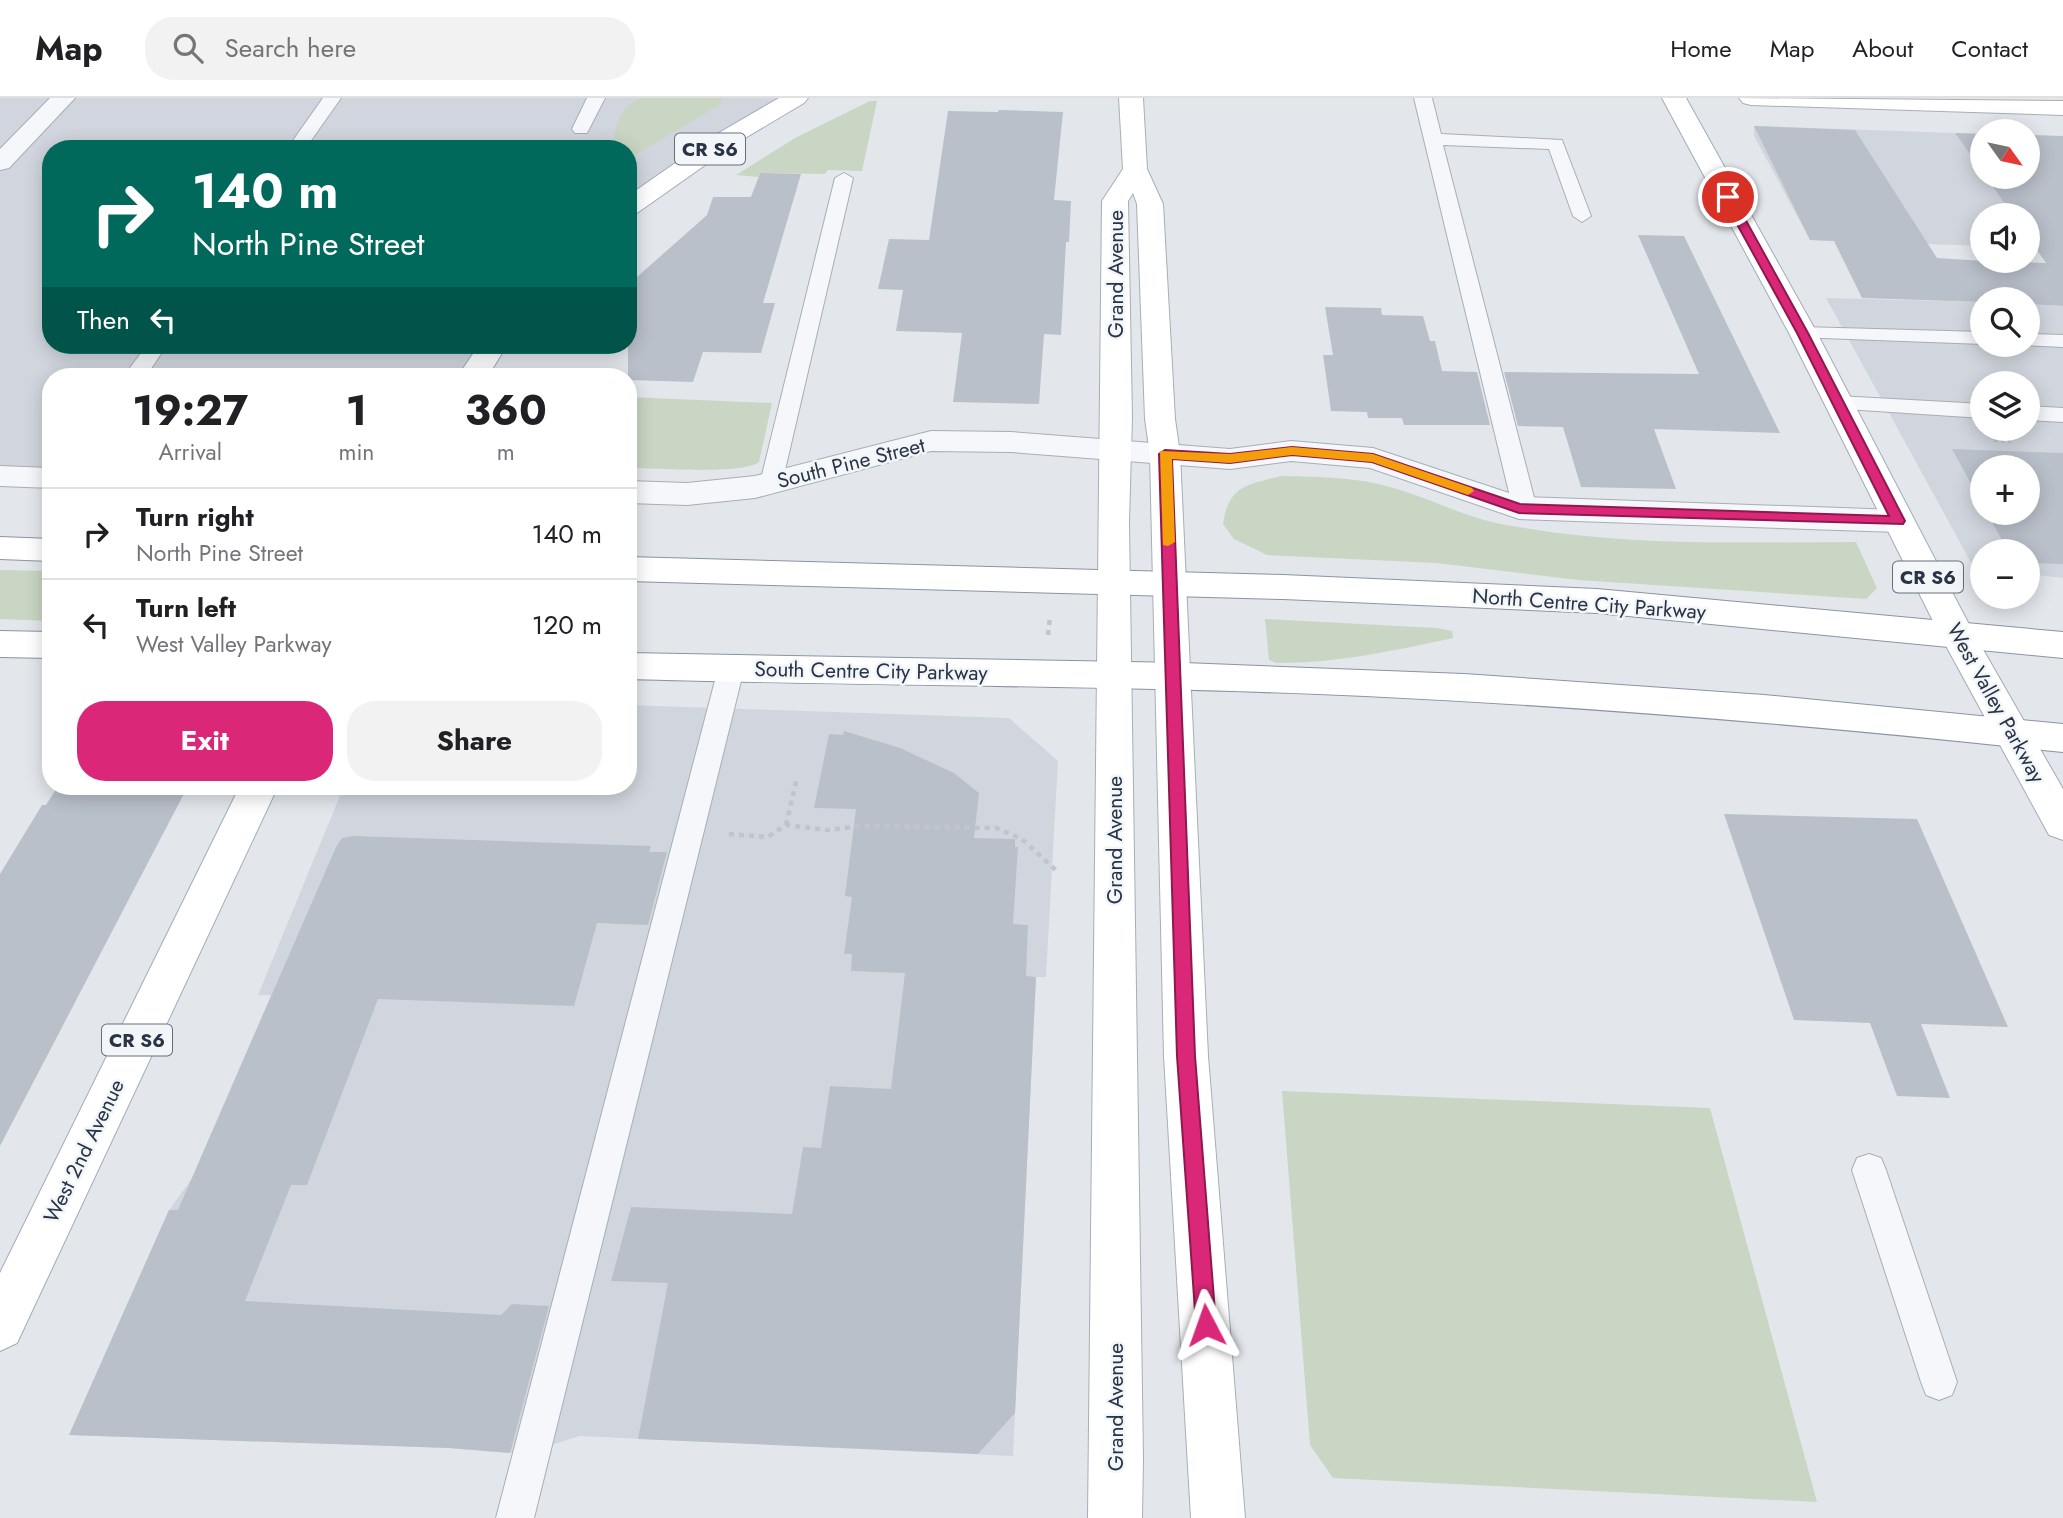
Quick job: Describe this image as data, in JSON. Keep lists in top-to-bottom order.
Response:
{
  "streets": {
    "main road": [
      "CR S6",
      "Grand Avenue",
      "North Centre City Parkway",
      "South Centre City Parkway",
      "West Valley Parkway",
      "West 2nd Avenue"
    ],
    "street": ["South Pine Street"]
  },
  "crossings": [
    ["Grand Avenue", "South Pine Street"],
    ["Grand Avenue", "North Centre City Parkway"],
    ["Grand Avenue", "South Centre City Parkway"],
    ["South Pine Street", "West Valley Parkway"],
    ["North Centre City Parkway", "West Valley Parkway"]
  ],
  "north": "bottom right",
  "page": {
    "header": "Map",
    "search": "Search here",
    "nav": [
      "Home",
      "Map",
      "About",
      "Contact"
    ],
    "map_buttons": ["+", "−"],
    "turn": ["140 m", "North Pine Street"],
    "then": "Then",
    "eta": [
      "19:27",
      "Arrival",
      "1",
      "min",
      "360",
      "m"
    ],
    "list": [
      {
        "name": "Turn right",
        "note": "North Pine Street",
        "value": "140 m"
      },
      {
        "name": "Turn left",
        "note": "West Valley Parkway",
        "value": "120 m"
      }
    ],
    "buttons": ["Exit", "Share"]
  }
}
